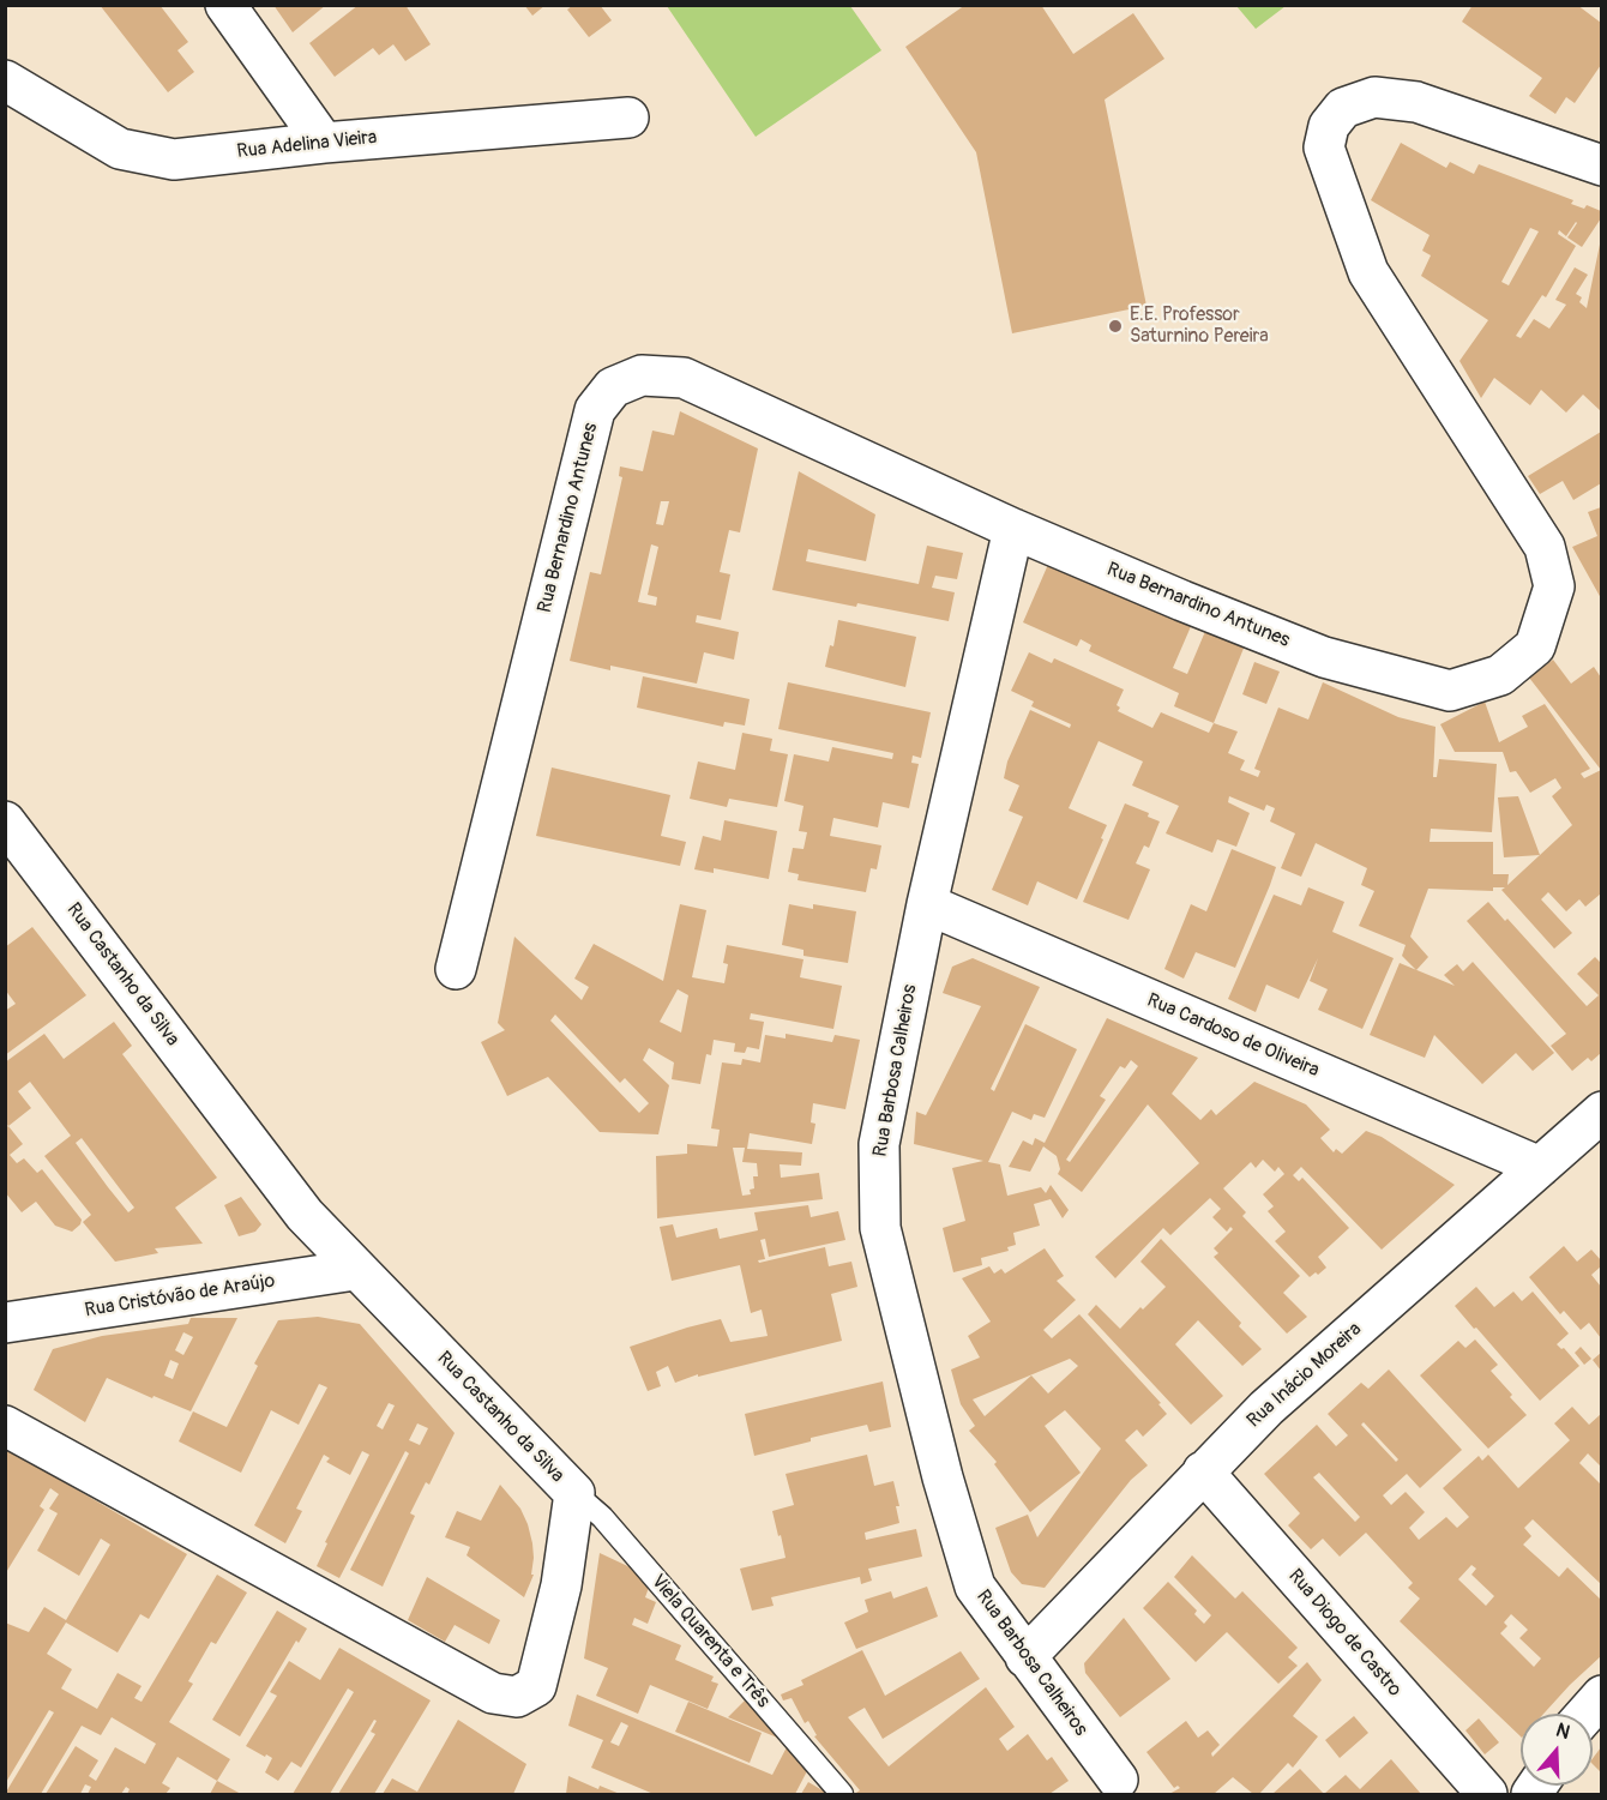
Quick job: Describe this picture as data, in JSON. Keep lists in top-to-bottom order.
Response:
{
  "streets": {
    "street": [
      "Rua Adelina Vieira",
      "Rua Bernardino Antunes",
      "Rua Castanho da Silva",
      "Rua Cardoso de Oliveira",
      "Rua Barbosa Calheiros",
      "Rua Cristóvão de Araújo",
      "Rua Inácio Moreira",
      "Rua Diogo de Castro"
    ],
    "lane": ["Viela Quarenta e Três"]
  },
  "crossings": [
    ["Rua Bernardino Antunes", "Rua Barbosa Calheiros"],
    ["Rua Castanho da Silva", "Rua Cristóvão de Araújo"],
    ["Rua Castanho da Silva", "Viela Quarenta e Três"],
    ["Rua Cardoso de Oliveira", "Rua Barbosa Calheiros"],
    ["Rua Cardoso de Oliveira", "Rua Inácio Moreira"],
    ["Rua Barbosa Calheiros", "Rua Inácio Moreira"],
    ["Rua Inácio Moreira", "Rua Diogo de Castro"]
  ],
  "places": ["E.E. Professor Saturnino Pereira"],
  "north": "top"
}
